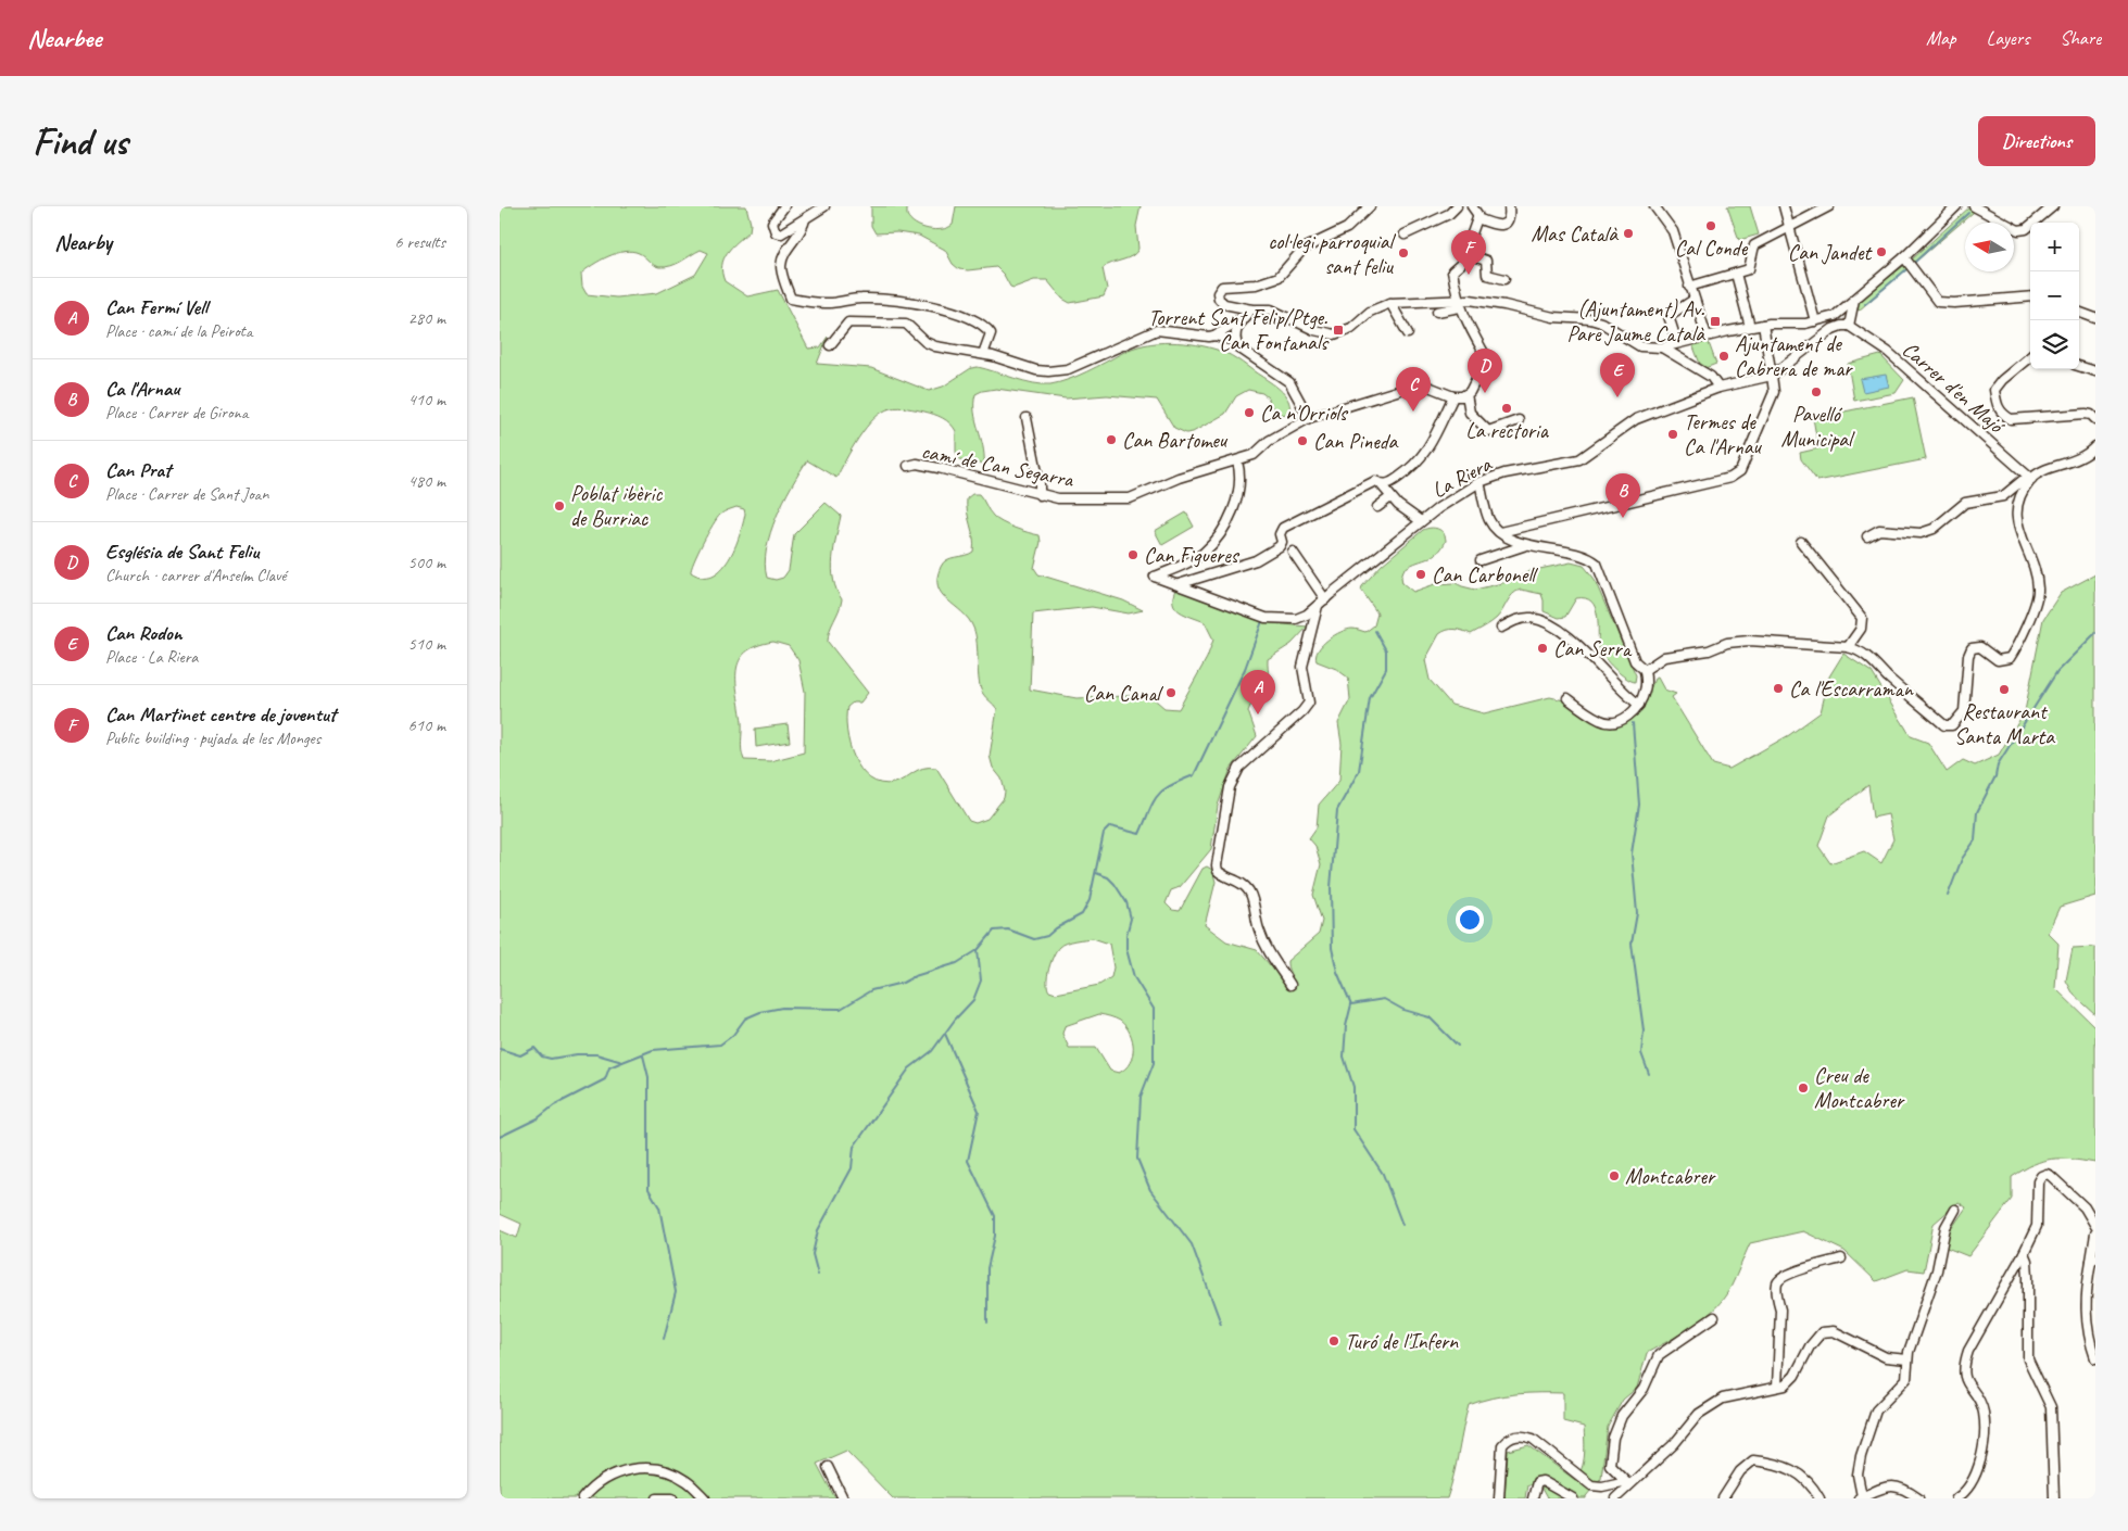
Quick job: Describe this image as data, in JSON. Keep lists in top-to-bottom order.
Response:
{
  "streets": {
    "street": ["Carrer d'en Majó", "camí de Can Segarra", "La Riera"]
  },
  "crossings": [
    ["camí de Can Segarra", "La Riera"]
  ],
  "places": {
    "other": [
      "Cal Conde",
      "Mas Català",
      "Can Jandet",
      "col·legi parroquial sant feliu",
      "Ajuntament de Cabrera de mar",
      "Pavelló Municipal",
      "La rectoria",
      "Ca n'Orriols",
      "Termes de Ca l'Arnau",
      "Can Bartomeu",
      "Can Pineda",
      "Poblat ibèric de Burriac",
      "Can Figueres",
      "Can Carbonell",
      "Can Serra",
      "Ca l'Escarraman",
      "Restaurant Santa Marta",
      "Can Canal",
      "Creu de Montcabrer",
      "Montcabrer",
      "Turó de l'Infern"
    ],
    "transit": ["(Ajuntament) Av. Pare Jaume Català", "Torrent Sant Felip/Ptge. Can Fontanals"]
  },
  "north": "left",
  "page": {
    "header": "Nearbee",
    "nav": ["Map", "Layers", "Share"],
    "buttons": "Directions",
    "title": "Find us",
    "heading": ["Nearby", "6 results"],
    "map_buttons": ["+", "−"],
    "pins": [
      "F",
      "D",
      "E",
      "C",
      "B",
      "A"
    ],
    "list": [
      {
        "mark": "A",
        "name": "Can Fermí Vell",
        "note": "Place · camí de la Peirota",
        "value": "280 m"
      },
      {
        "mark": "B",
        "name": "Ca l'Arnau",
        "note": "Place · Carrer de Girona",
        "value": "410 m"
      },
      {
        "mark": "C",
        "name": "Can Prat",
        "note": "Place · Carrer de Sant Joan",
        "value": "480 m"
      },
      {
        "mark": "D",
        "name": "Església de Sant Feliu",
        "note": "Church · carrer d'Anselm Clavé",
        "value": "500 m"
      },
      {
        "mark": "E",
        "name": "Can Rodon",
        "note": "Place · La Riera",
        "value": "510 m"
      },
      {
        "mark": "F",
        "name": "Can Martinet centre de joventut",
        "note": "Public building · pujada de les Monges",
        "value": "610 m"
      }
    ]
  }
}
